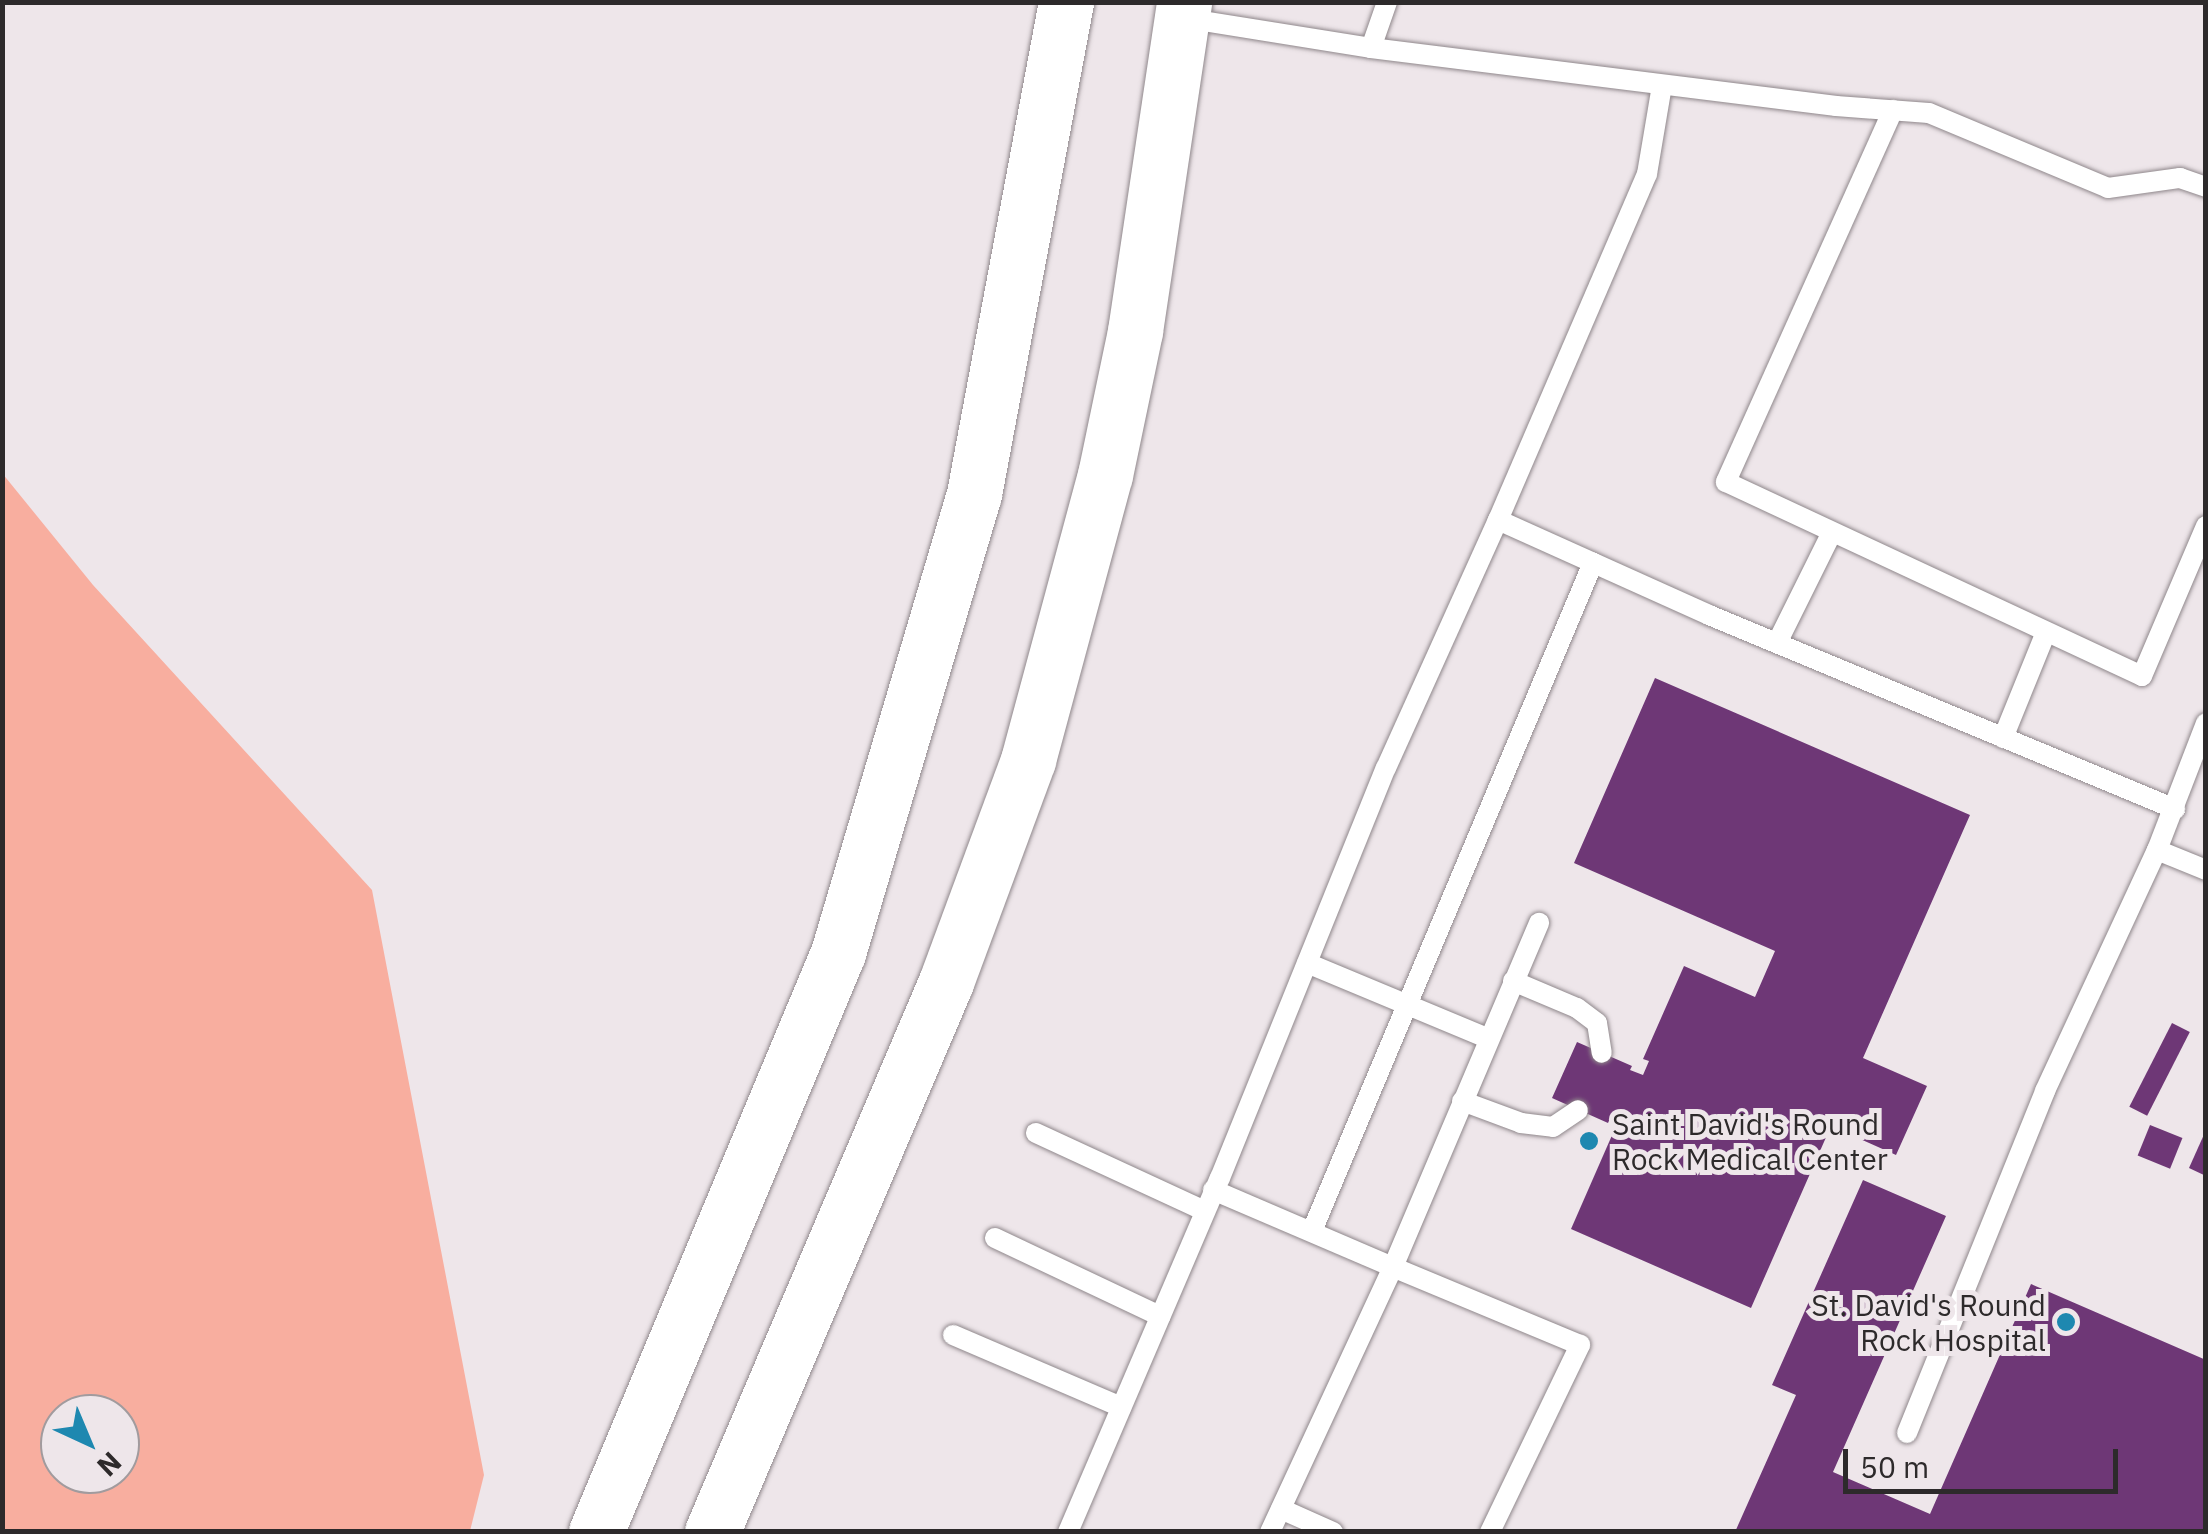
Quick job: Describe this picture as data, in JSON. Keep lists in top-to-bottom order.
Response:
{
  "places": ["Saint David's Round Rock Medical Center", "St. David's Round Rock Hospital"],
  "scale_bar": "50 m",
  "north": "bottom right"
}
